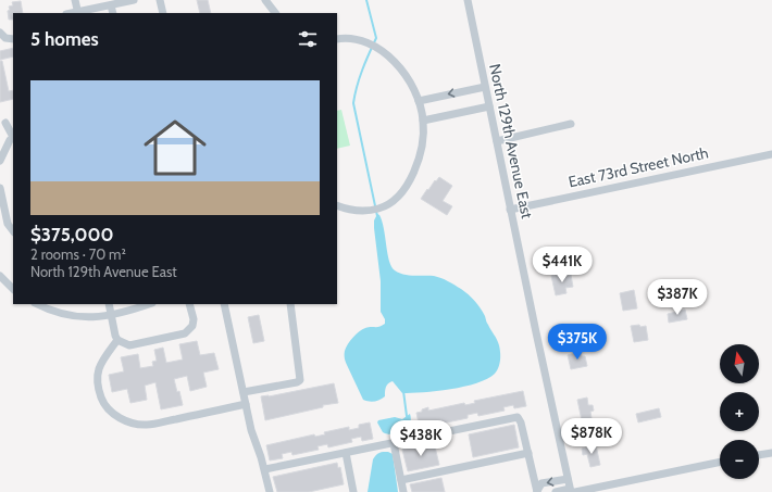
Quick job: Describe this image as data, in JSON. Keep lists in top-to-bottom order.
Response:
{
  "streets": {
    "street": ["North 129th Avenue East", "East 73rd Street North"]
  },
  "crossings": [
    ["North 129th Avenue East", "East 73rd Street North"]
  ],
  "north": "top",
  "page": {
    "heading": "5 homes",
    "list": [
      {
        "name": "$375,000",
        "note": "2 rooms · 70 m² · North 129th Avenue East"
      }
    ],
    "price": [
      "$441K",
      "$387K",
      "$375K",
      "$878K",
      "$438K"
    ],
    "map_buttons": ["+", "−"]
  }
}
